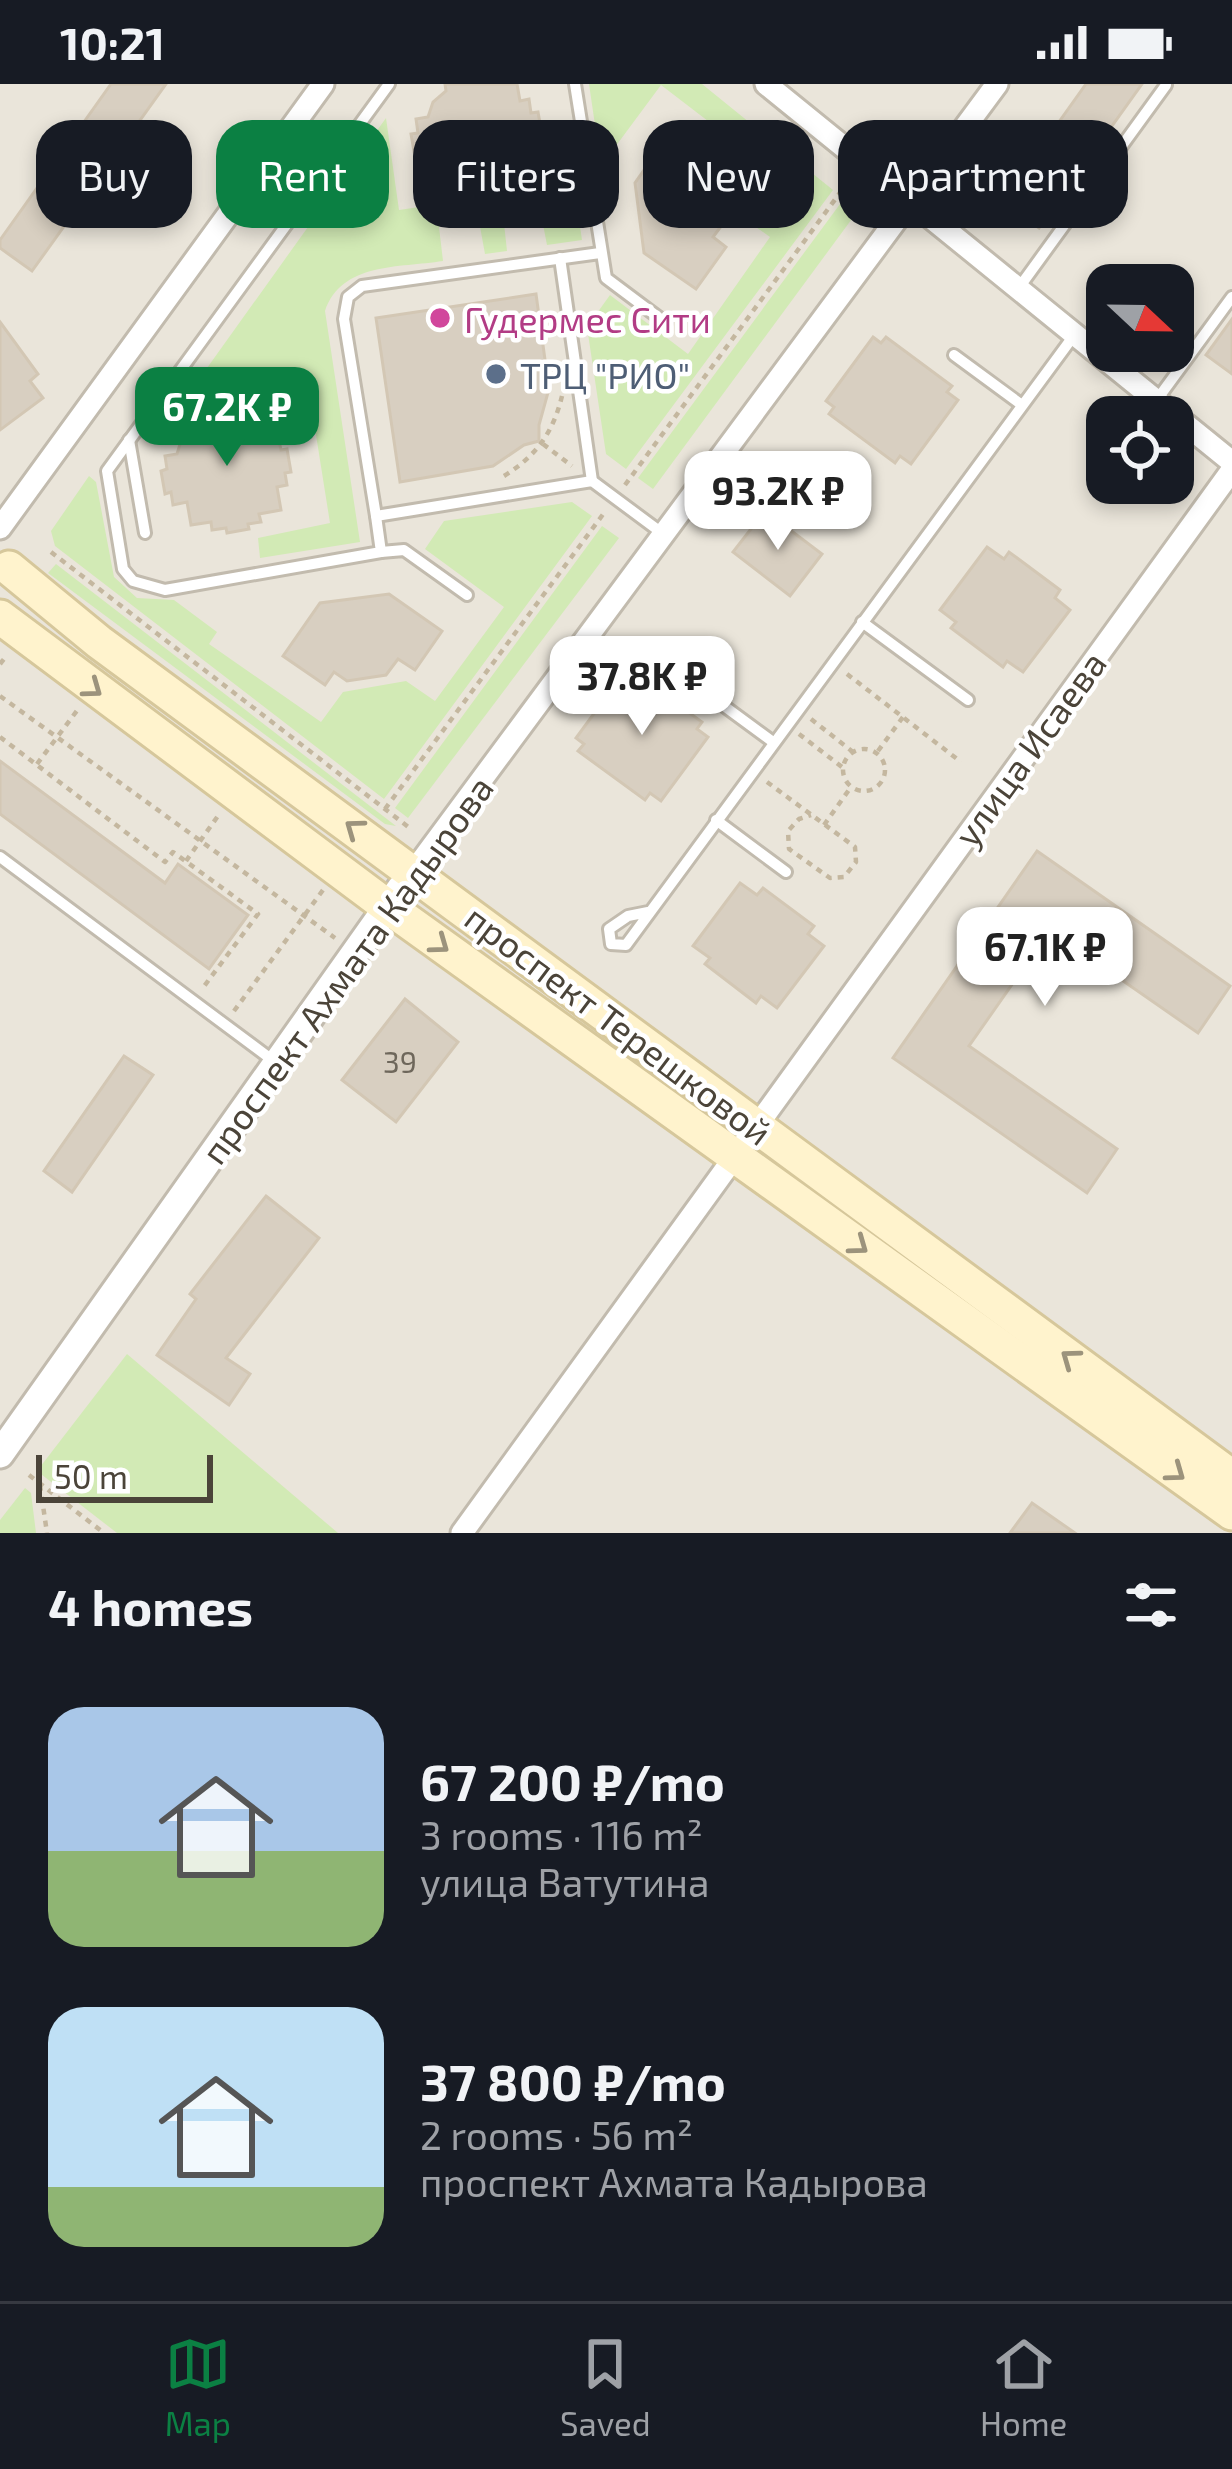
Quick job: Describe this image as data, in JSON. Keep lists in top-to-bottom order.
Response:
{
  "streets": {
    "main road": ["проспект Терешковой"],
    "street": ["улица Исаева", "проспект Ахмата Кадырова"]
  },
  "crossings": [
    ["улица Исаева", "проспект Терешковой"],
    ["проспект Ахмата Кадырова", "проспект Терешковой"]
  ],
  "places": ["Гудермес Сити", "ТРЦ \"РИО\""],
  "house_numbers": ["39"],
  "scale_bar": "50 m",
  "north": "right",
  "page": {
    "status": "10:21",
    "chip": [
      "Buy",
      "Rent",
      "Filters",
      "New",
      "Apartment"
    ],
    "price": [
      "67.2K ₽",
      "93.2K ₽",
      "37.8K ₽",
      "67.1K ₽"
    ],
    "scale": "50 m",
    "heading": "4 homes",
    "list": [
      {
        "name": "67 200 ₽/mo",
        "note": "3 rooms · 116 m² · улица Ватутина"
      },
      {
        "name": "37 800 ₽/mo",
        "note": "2 rooms · 56 m² · проспект Ахмата Кадырова"
      }
    ],
    "tabs": ["Map", "Saved", "Home"]
  }
}
